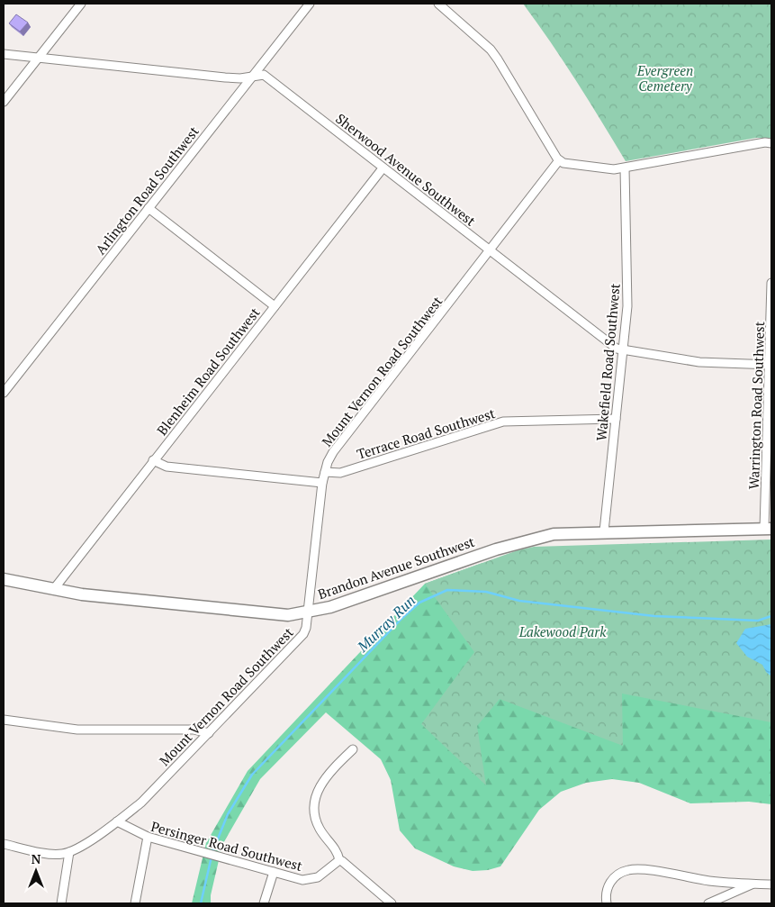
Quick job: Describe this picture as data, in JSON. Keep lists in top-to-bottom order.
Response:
{
  "streets": {
    "main road": ["Brandon Avenue Southwest"],
    "street": [
      "Sherwood Avenue Southwest",
      "Arlington Road Southwest",
      "Wakefield Road Southwest",
      "Blenheim Road Southwest",
      "Mount Vernon Road Southwest",
      "Warrington Road Southwest",
      "Terrace Road Southwest",
      "Persinger Road Southwest"
    ]
  },
  "crossings": [
    ["Sherwood Avenue Southwest", "Arlington Road Southwest"],
    ["Sherwood Avenue Southwest", "Wakefield Road Southwest"],
    ["Sherwood Avenue Southwest", "Blenheim Road Southwest"],
    ["Sherwood Avenue Southwest", "Mount Vernon Road Southwest"],
    ["Sherwood Avenue Southwest", "Warrington Road Southwest"],
    ["Wakefield Road Southwest", "Terrace Road Southwest"],
    ["Wakefield Road Southwest", "Brandon Avenue Southwest"],
    ["Blenheim Road Southwest", "Brandon Avenue Southwest"],
    ["Mount Vernon Road Southwest", "Terrace Road Southwest"],
    ["Mount Vernon Road Southwest", "Brandon Avenue Southwest"],
    ["Mount Vernon Road Southwest", "Persinger Road Southwest"],
    ["Warrington Road Southwest", "Brandon Avenue Southwest"]
  ],
  "water": ["Murray Run"],
  "parks": ["Evergreen Cemetery", "Lakewood Park"],
  "north": "top"
}
